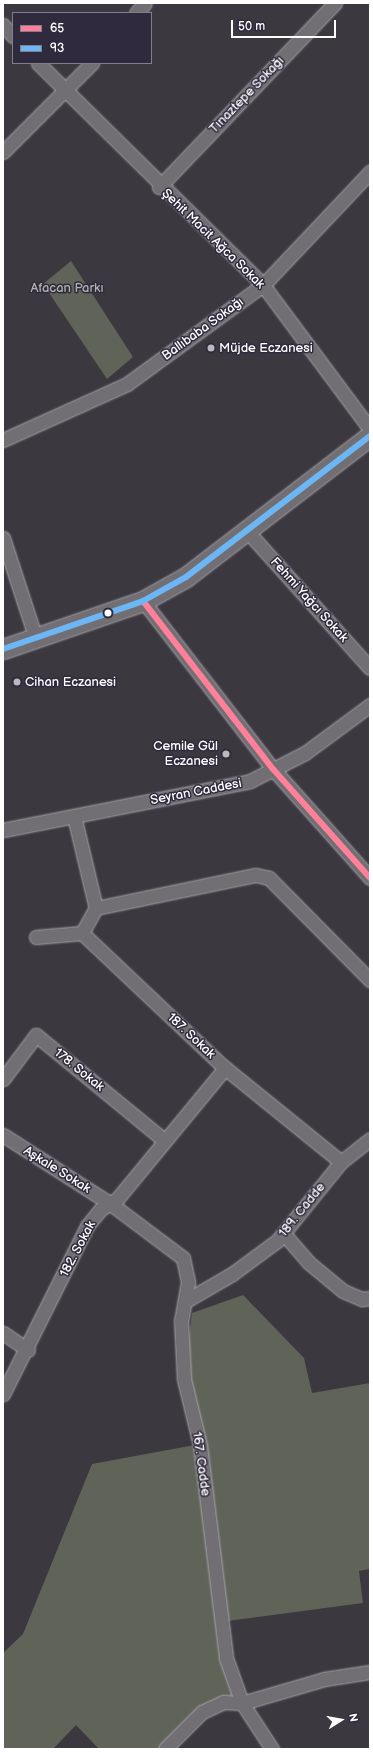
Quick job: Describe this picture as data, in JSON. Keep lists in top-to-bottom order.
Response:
{
  "streets": {
    "street": [
      "Tınaztepe Sokağı",
      "Şehit Macit Ağca Sokak",
      "Ballıbaba Sokağı",
      "Fehmi Yağcı Sokak",
      "Seyran Caddesi",
      "187. Sokak",
      "178. Sokak",
      "Aşkale Sokak",
      "189. Cadde",
      "182. Sokak",
      "167. Cadde"
    ]
  },
  "crossings": [
    ["Tınaztepe Sokağı", "Şehit Macit Ağca Sokak"],
    ["Şehit Macit Ağca Sokak", "Ballıbaba Sokağı"],
    ["187. Sokak", "189. Cadde"],
    ["187. Sokak", "182. Sokak"],
    ["178. Sokak", "182. Sokak"],
    ["Aşkale Sokak", "182. Sokak"],
    ["Aşkale Sokak", "167. Cadde"],
    ["189. Cadde", "167. Cadde"],
    ["182. Sokak", "167. Cadde"]
  ],
  "parks": ["Afacan Parkı"],
  "places": ["Müjde Eczanesi", "Cihan Eczanesi", "Cemile Gül Eczanesi"],
  "lines": ["transit line 93", "transit line 65"],
  "legend": ["65", "93"],
  "scale_bar": "50 m",
  "north": "right"
}
